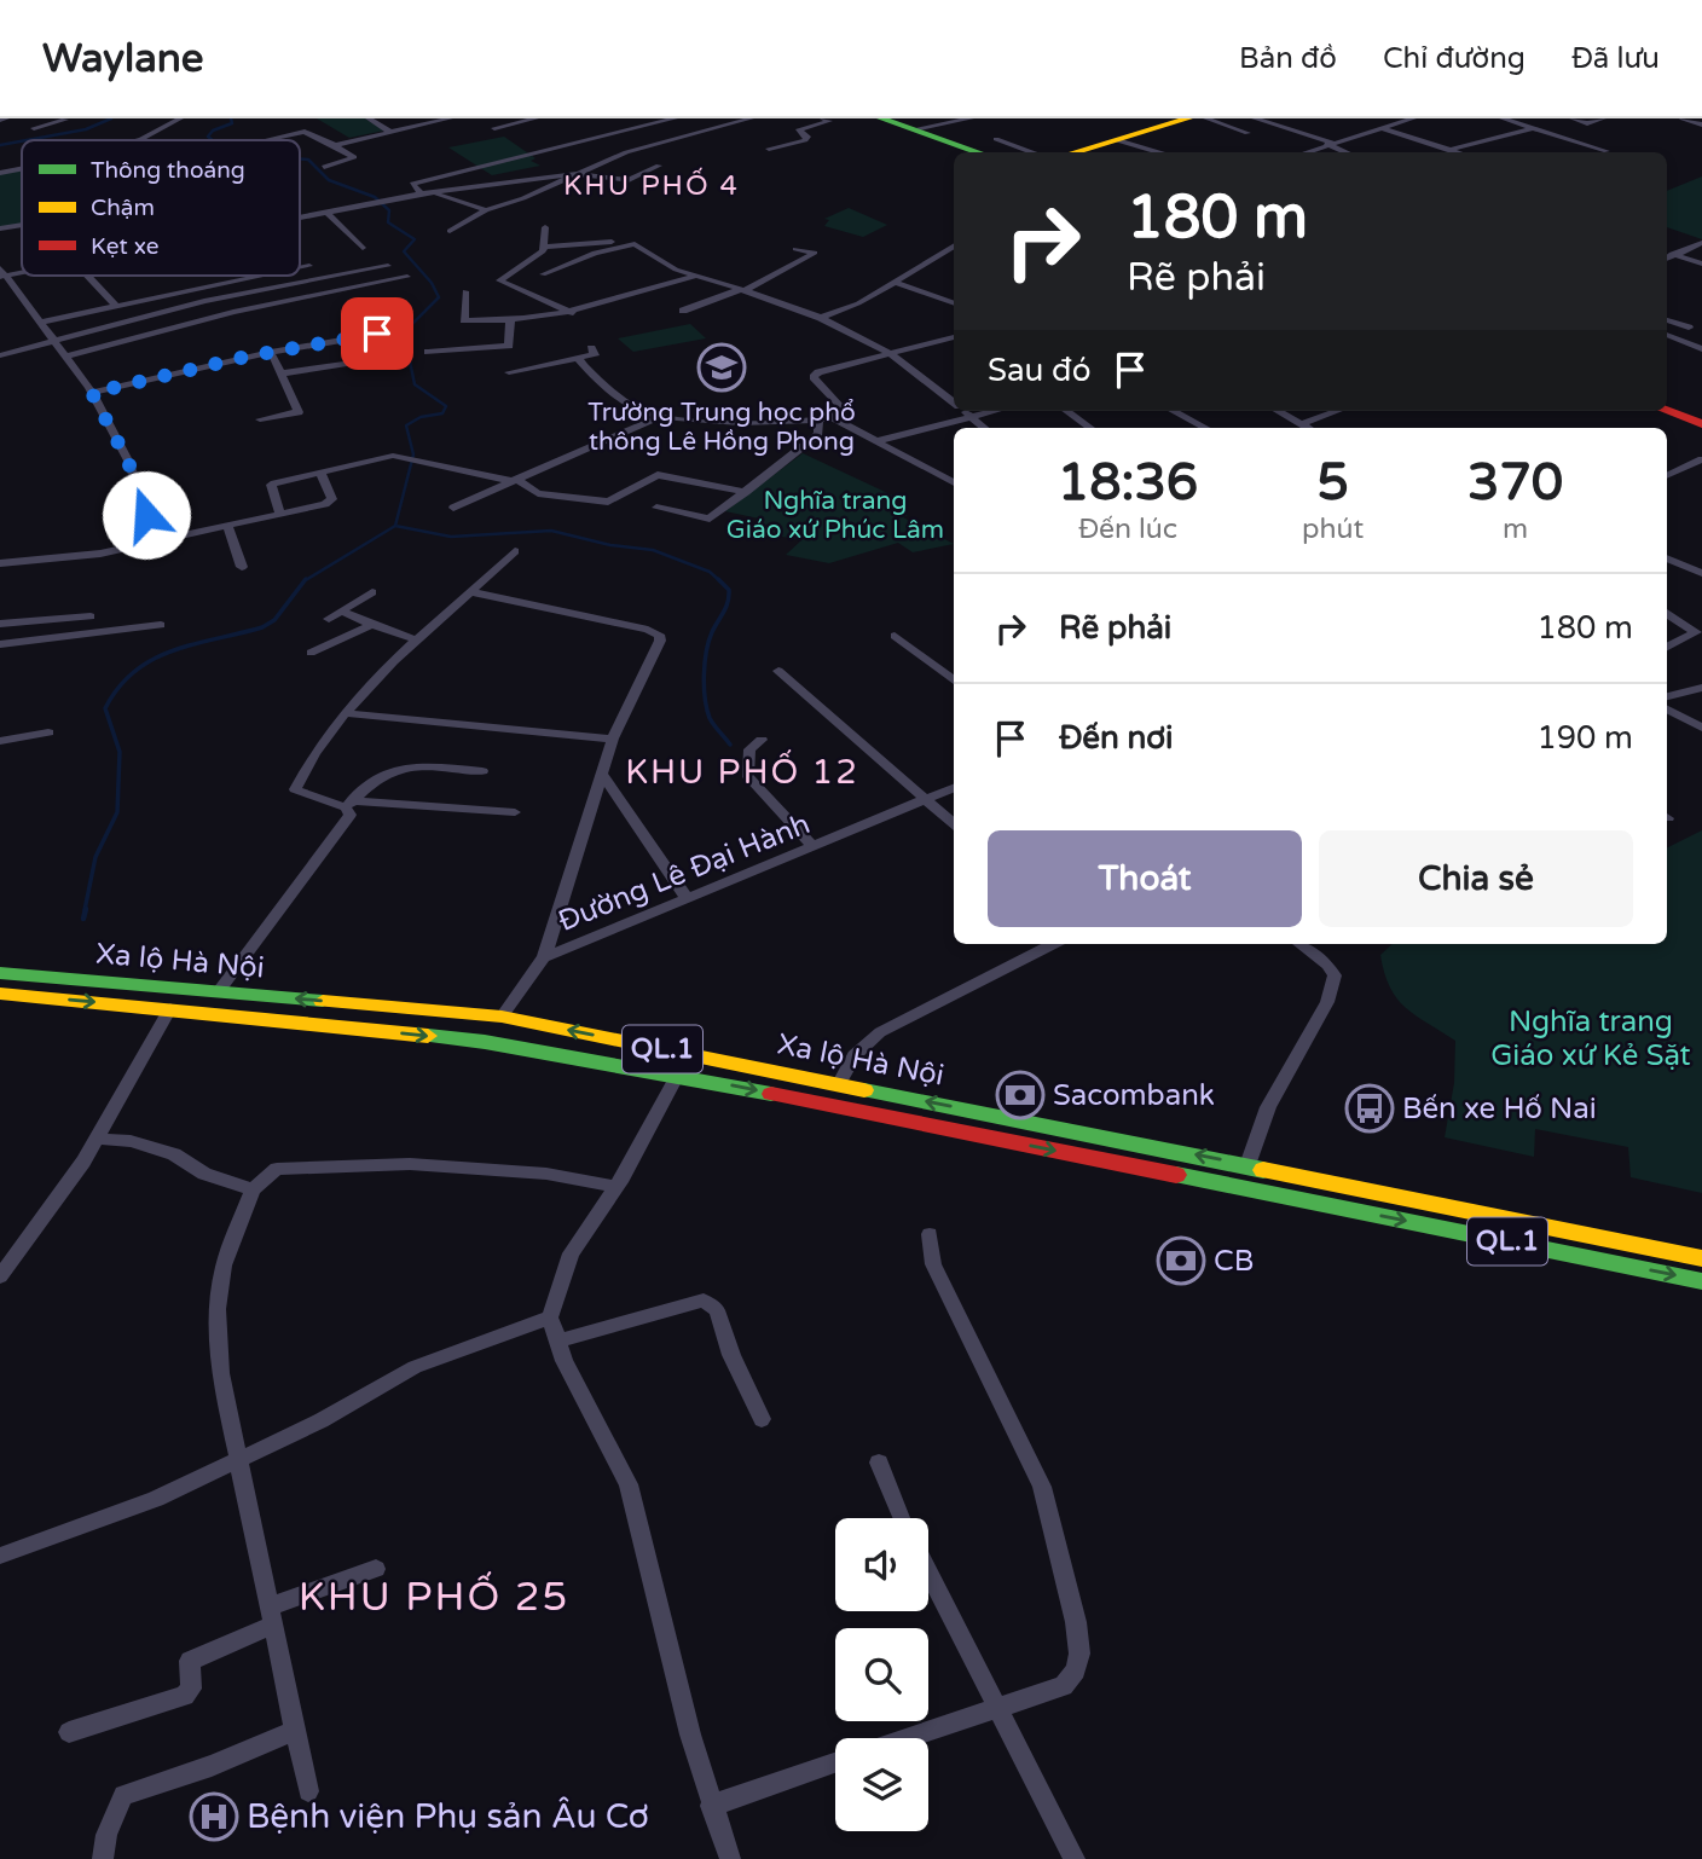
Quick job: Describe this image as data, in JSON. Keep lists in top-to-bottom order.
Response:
{
  "streets": {
    "main road": ["Xa lộ Hà Nội", "QL.1"],
    "street": ["Đường Lê Đại Hành"]
  },
  "crossings": [
    ["Đường Lê Đại Hành", "Xa lộ Hà Nội"]
  ],
  "districts": ["KHU PHỐ 4", "KHU PHỐ 12", "KHU PHỐ 25"],
  "parks": ["Nghĩa trang Giáo xứ Phúc Lâm", "Nghĩa trang Giáo xứ Kẻ Sặt"],
  "places": {
    "school or university": ["Trường Trung học phổ thông Lê Hồng Phong"],
    "bank": ["Sacombank", "CB"],
    "bus stop": ["Bến xe Hố Nai"],
    "hospital": ["Bệnh viện Phụ sản Âu Cơ"]
  },
  "legend": ["Thông thoáng", "Chậm", "Kẹt xe"],
  "page": {
    "header": "Waylane",
    "nav": ["Bản đồ", "Chỉ đường", "Đã lưu"],
    "turn": ["180 m", "Rẽ phải"],
    "then": "Sau đó",
    "eta": [
      "18:36",
      "Đến lúc",
      "5",
      "phút",
      "370",
      "m"
    ],
    "list": [
      {
        "name": "Rẽ phải",
        "value": "180 m"
      },
      {
        "name": "Đến nơi",
        "value": "190 m"
      }
    ],
    "buttons": ["Thoát", "Chia sẻ"]
  }
}
